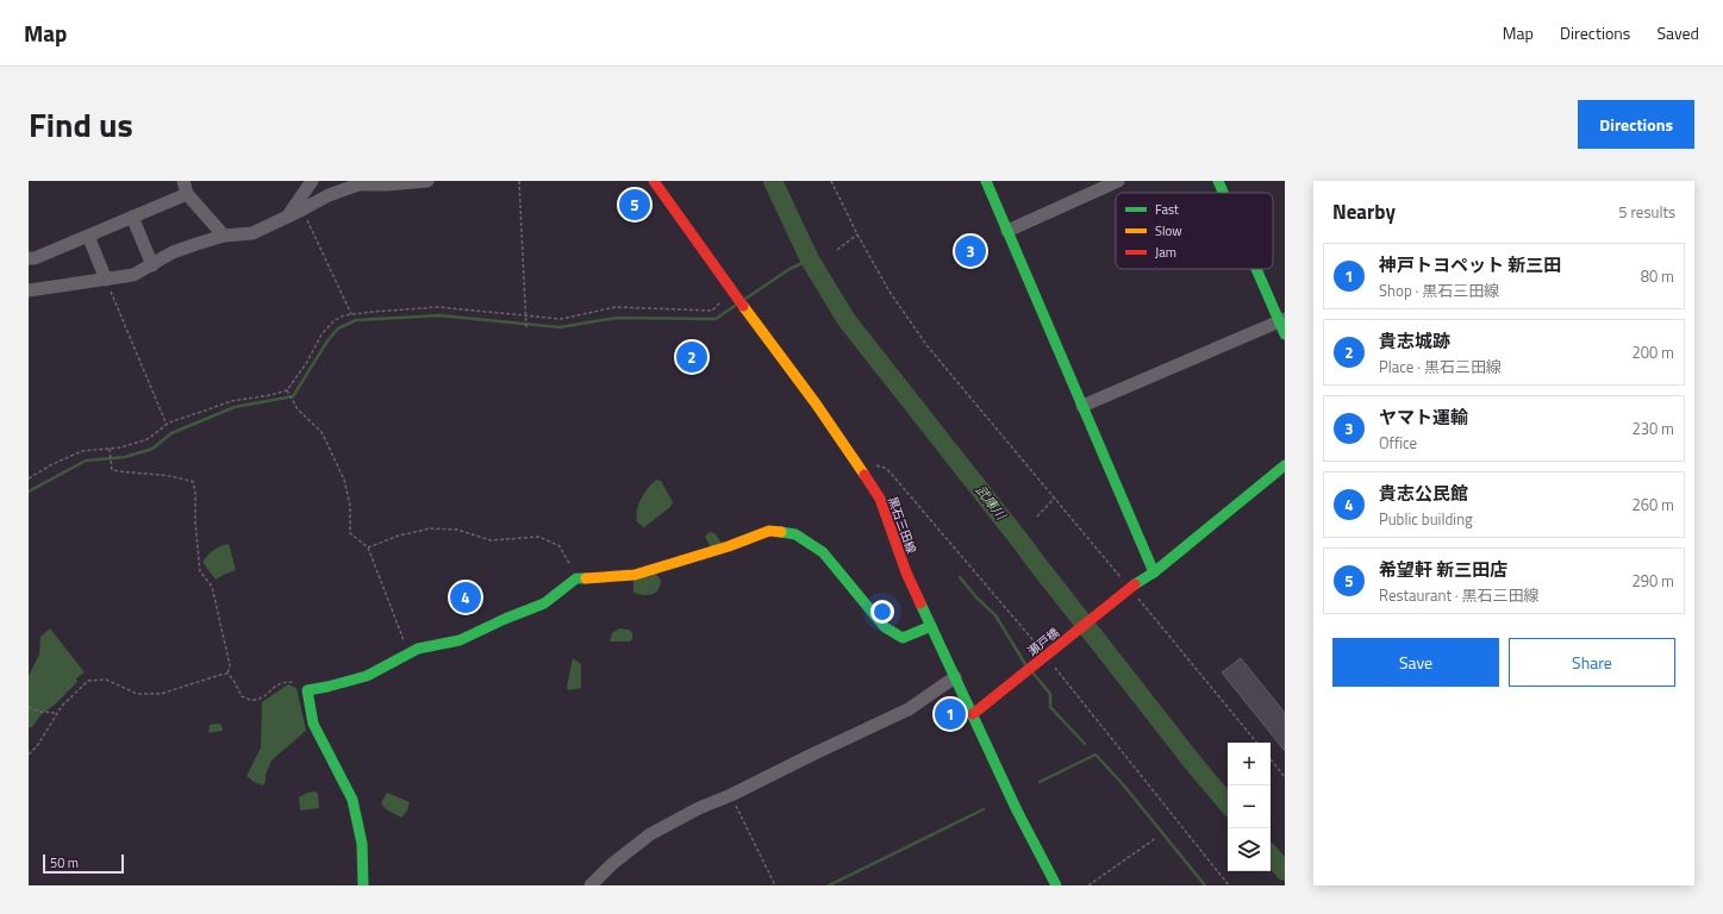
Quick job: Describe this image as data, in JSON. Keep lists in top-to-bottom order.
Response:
{
  "streets": {
    "street": ["黒石三田線", "瀬戸橋"]
  },
  "crossings": [
    ["黒石三田線", "瀬戸橋"]
  ],
  "water": ["武庫川"],
  "legend": ["Fast", "Slow", "Jam"],
  "scale_bar": "50 m",
  "page": {
    "header": "Map",
    "nav": ["Map", "Directions", "Saved"],
    "title": "Find us",
    "buttons": [
      "Directions",
      ["Save", "Share"]
    ],
    "heading": ["Nearby", "5 results"],
    "pins": [
      "5",
      "3",
      "2",
      "4",
      "1"
    ],
    "list": [
      {
        "mark": "1",
        "name": "神戸トヨペット 新三田",
        "note": "Shop · 黒石三田線",
        "value": "80 m"
      },
      {
        "mark": "2",
        "name": "貴志城跡",
        "note": "Place · 黒石三田線",
        "value": "200 m"
      },
      {
        "mark": "3",
        "name": "ヤマト運輸",
        "note": "Office",
        "value": "230 m"
      },
      {
        "mark": "4",
        "name": "貴志公民館",
        "note": "Public building",
        "value": "260 m"
      },
      {
        "mark": "5",
        "name": "希望軒 新三田店",
        "note": "Restaurant · 黒石三田線",
        "value": "290 m"
      }
    ],
    "map_buttons": ["+", "−"],
    "scale": "50 m"
  }
}
